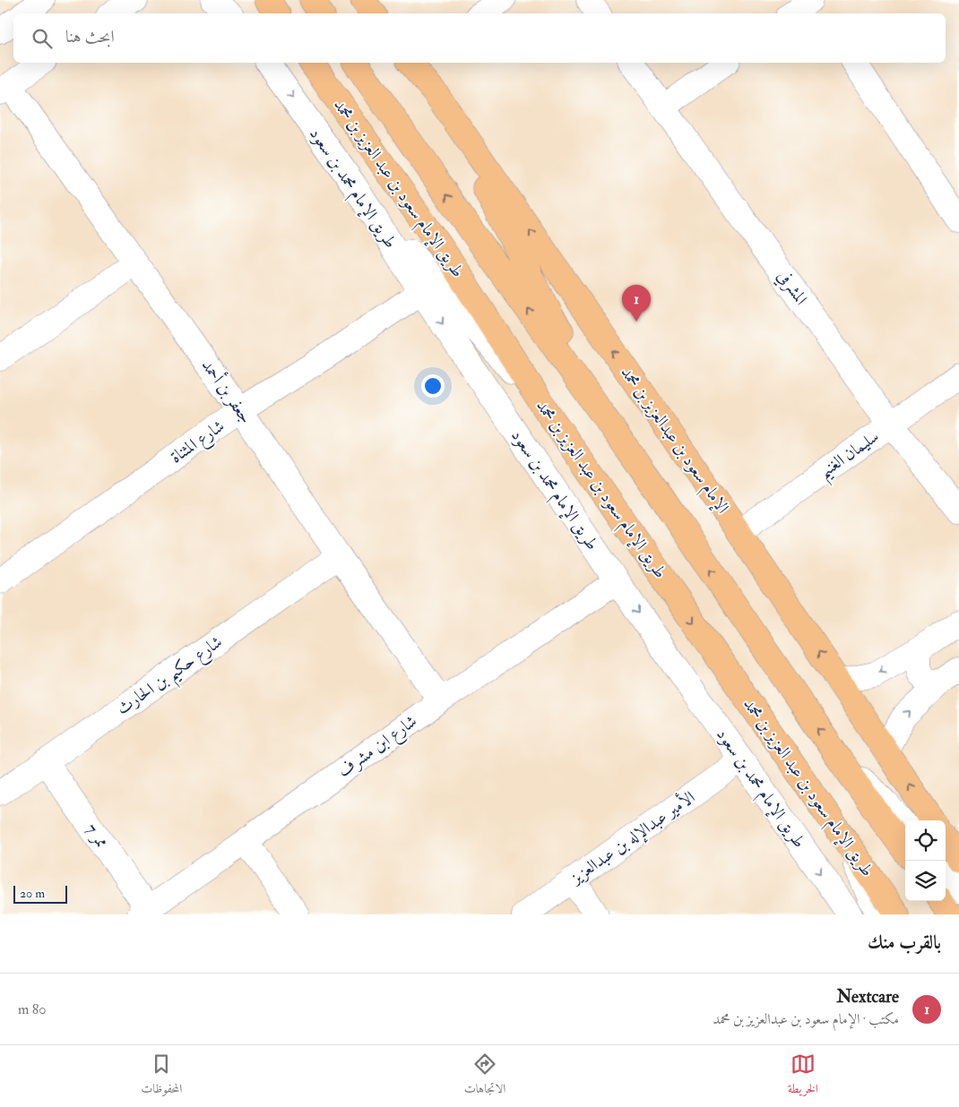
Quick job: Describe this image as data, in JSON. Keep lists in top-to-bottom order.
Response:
{
  "streets": {
    "main road": ["طريق الإمام سعود بن عبد العزيز بن محمد", "الإمام سعود بن عبدالعزيز بن محمد"],
    "street": [
      "طريق الإمام محمد بن سعود",
      "المشرفي",
      "جعفر بن أحمد",
      "شارع المثناة",
      "سليمان الغنيم",
      "شارع حكيم بن الحارث",
      "شارع ابن مشرف",
      "ممر 7",
      "الأمير عبدالإله بن عبدالعزيز"
    ]
  },
  "crossings": [
    ["طريق الإمام محمد بن سعود", "شارع المثناة"],
    ["طريق الإمام محمد بن سعود", "شارع ابن مشرف"],
    ["طريق الإمام محمد بن سعود", "الأمير عبدالإله بن عبدالعزيز"],
    ["المشرفي", "سليمان الغنيم"],
    ["جعفر بن أحمد", "شارع المثناة"],
    ["جعفر بن أحمد", "شارع حكيم بن الحارث"],
    ["جعفر بن أحمد", "شارع ابن مشرف"],
    ["الإمام سعود بن عبدالعزيز بن محمد", "سليمان الغنيم"],
    ["شارع حكيم بن الحارث", "ممر 7"],
    ["شارع ابن مشرف", "ممر 7"]
  ],
  "scale_bar": "20 m",
  "page": {
    "search": "ابحث هنا",
    "pins": "1",
    "scale": "20 m",
    "heading": "بالقرب منك",
    "list": [
      {
        "mark": "1",
        "name": "Nextcare",
        "note": "مكتب · الإمام سعود بن عبدالعزيز بن محمد",
        "value": "80 m"
      }
    ],
    "nav": ["الخريطة", "الاتجاهات", "المحفوظات"]
  }
}
